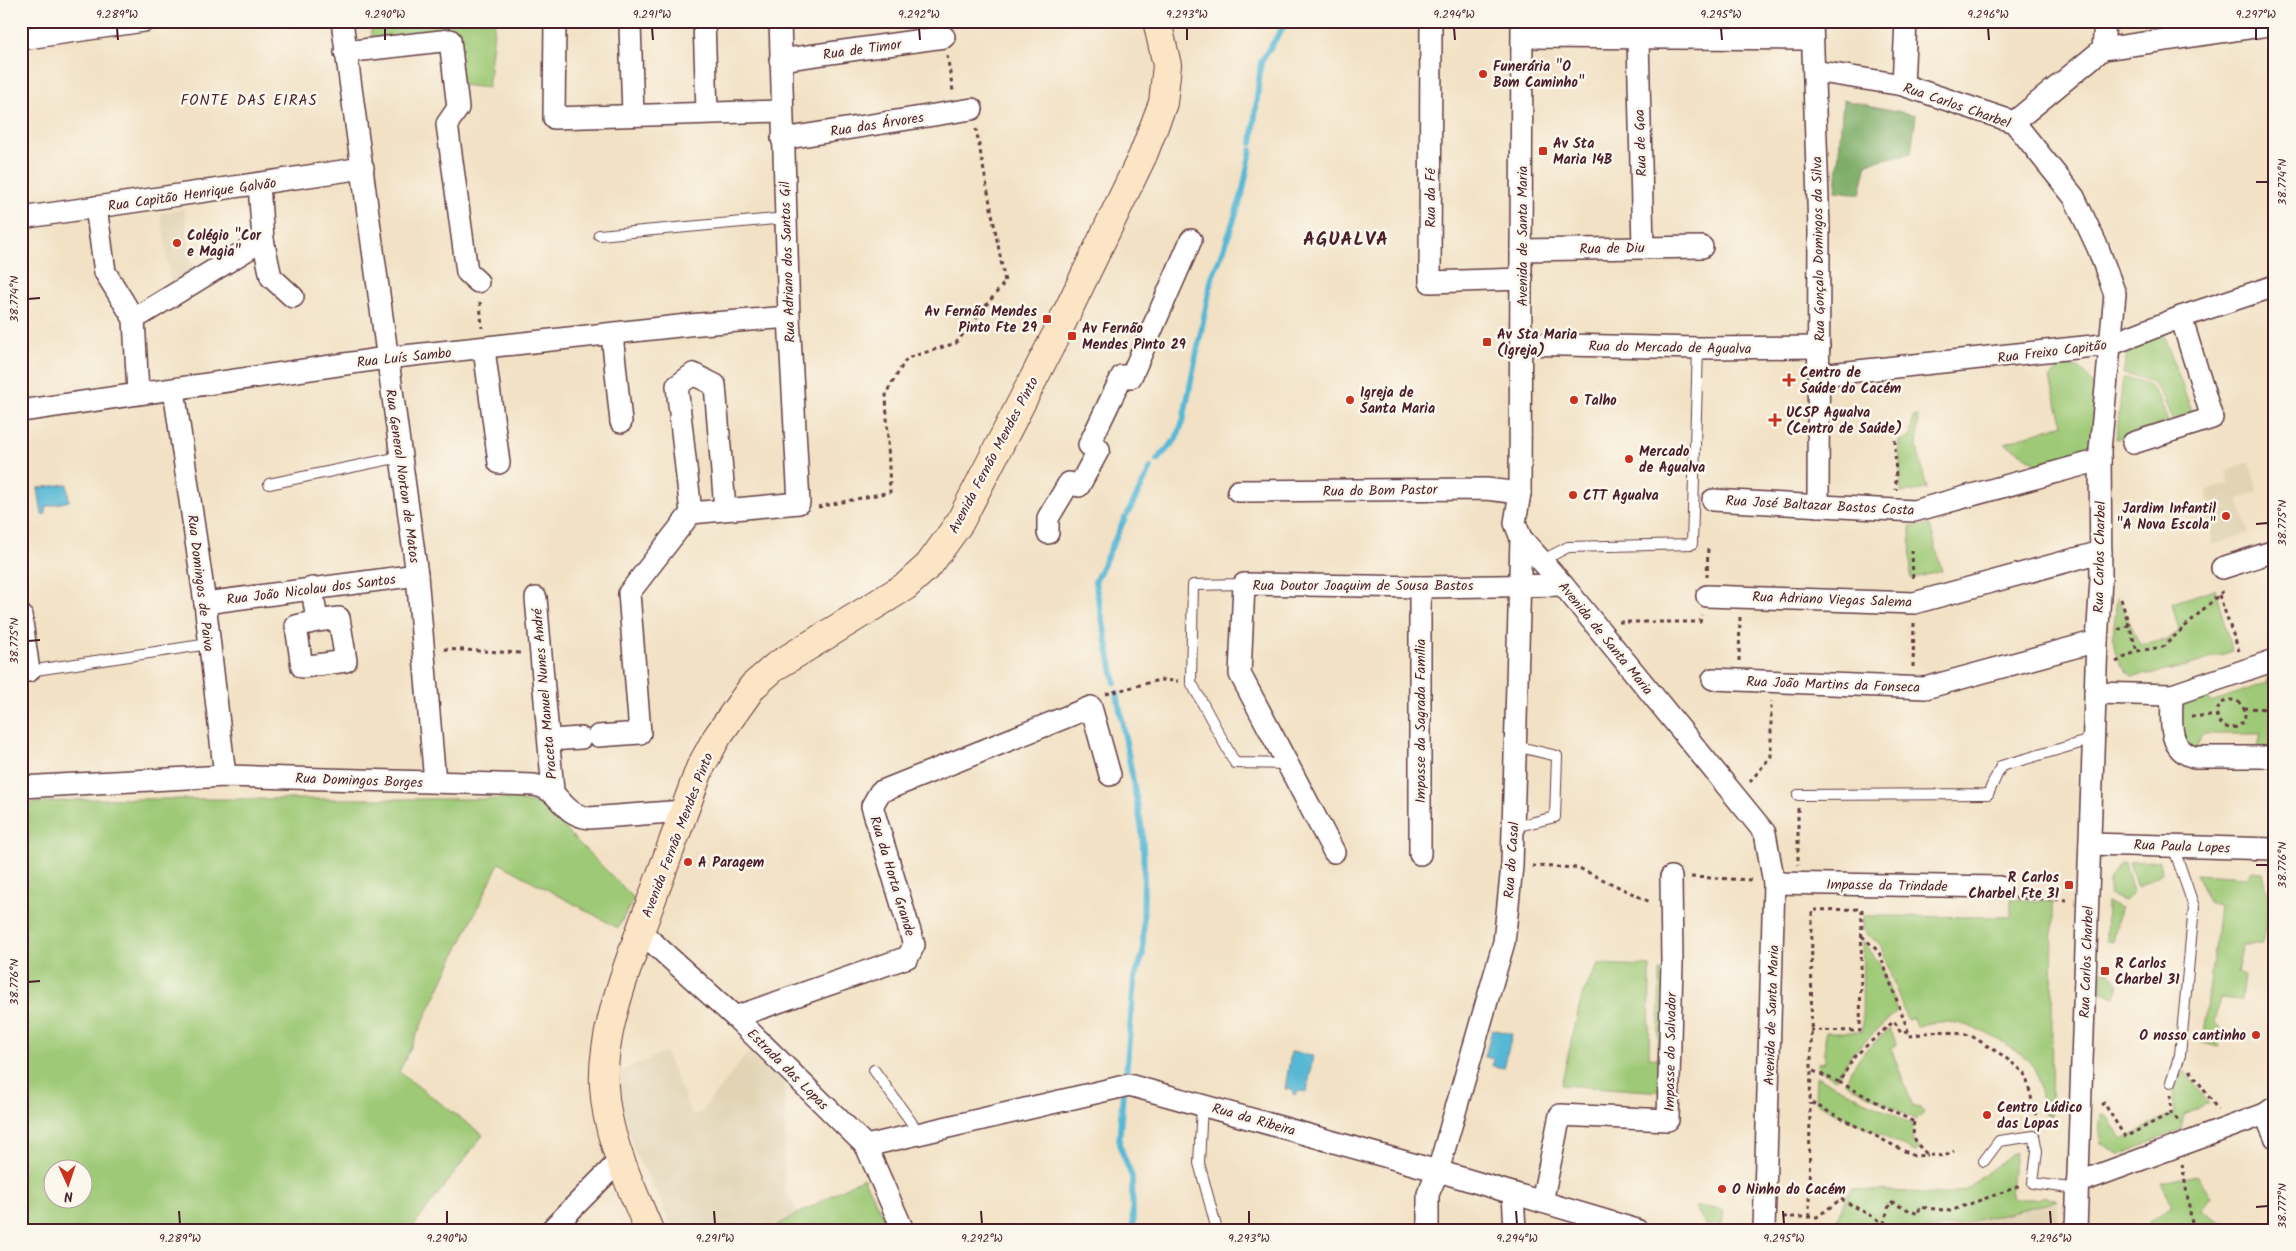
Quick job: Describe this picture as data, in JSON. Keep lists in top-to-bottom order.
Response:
{
  "streets": {
    "main road": ["Avenida Fernão Mendes Pinto"],
    "street": [
      "Rua de Timor",
      "Rua Carlos Charbel",
      "Rua das Árvores",
      "Rua de Goa",
      "Rua Capitão Henrique Galvão",
      "Rua da Fé",
      "Avenida de Santa Maria",
      "Rua de Diu",
      "Rua Gonçalo Domingos da Silva",
      "Rua Adriano dos Santos Gil",
      "Rua do Mercado de Agualva",
      "Rua Freixo Capitão",
      "Rua Luís Sambo",
      "Rua General Norton de Matos",
      "Rua do Bom Pastor",
      "Rua José Baltazar Bastos Costa",
      "Rua Domingos de Paiva",
      "Rua Doutor Joaquim de Sousa Bastos",
      "Rua João Nicolau dos Santos",
      "Rua Adriano Viegas Salema",
      "Rua João Martins da Fonseca",
      "Praceta Manuel Nunes André",
      "Impasse da Sagrada Família",
      "Rua Domingos Borges",
      "Rua Paula Lopes",
      "Rua do Casal",
      "Rua da Horta Grande",
      "Impasse da Trindade",
      "Impasse do Salvador",
      "Estrada das Lopas",
      "Rua da Ribeira"
    ]
  },
  "crossings": [
    ["Rua de Timor", "Rua Adriano dos Santos Gil"],
    ["Rua Carlos Charbel", "Rua Gonçalo Domingos da Silva"],
    ["Rua Carlos Charbel", "Rua Freixo Capitão"],
    ["Rua Carlos Charbel", "Rua José Baltazar Bastos Costa"],
    ["Rua Carlos Charbel", "Rua Adriano Viegas Salema"],
    ["Rua Carlos Charbel", "Rua João Martins da Fonseca"],
    ["Rua Carlos Charbel", "Rua Paula Lopes"],
    ["Rua das Árvores", "Rua Adriano dos Santos Gil"],
    ["Rua de Goa", "Rua de Diu"],
    ["Rua Capitão Henrique Galvão", "Rua General Norton de Matos"],
    ["Rua da Fé", "Avenida de Santa Maria"],
    ["Avenida de Santa Maria", "Rua de Diu"],
    ["Avenida de Santa Maria", "Rua do Mercado de Agualva"],
    ["Avenida de Santa Maria", "Rua do Bom Pastor"],
    ["Avenida de Santa Maria", "Rua Doutor Joaquim de Sousa Bastos"],
    ["Avenida de Santa Maria", "Rua do Casal"],
    ["Avenida de Santa Maria", "Impasse da Trindade"],
    ["Rua Gonçalo Domingos da Silva", "Rua do Mercado de Agualva"],
    ["Rua Gonçalo Domingos da Silva", "Rua Freixo Capitão"],
    ["Rua Gonçalo Domingos da Silva", "Rua José Baltazar Bastos Costa"],
    ["Rua Adriano dos Santos Gil", "Rua Luís Sambo"],
    ["Rua Luís Sambo", "Rua General Norton de Matos"],
    ["Rua Luís Sambo", "Rua Domingos de Paiva"],
    ["Avenida Fernão Mendes Pinto", "Estrada das Lopas"],
    ["Rua General Norton de Matos", "Rua João Nicolau dos Santos"],
    ["Rua General Norton de Matos", "Rua Domingos Borges"],
    ["Rua Domingos de Paiva", "Rua João Nicolau dos Santos"],
    ["Rua Domingos de Paiva", "Rua Domingos Borges"],
    ["Rua Doutor Joaquim de Sousa Bastos", "Impasse da Sagrada Família"],
    ["Rua Doutor Joaquim de Sousa Bastos", "Rua do Casal"],
    ["Praceta Manuel Nunes André", "Rua Domingos Borges"],
    ["Rua do Casal", "Rua da Ribeira"],
    ["Rua da Horta Grande", "Estrada das Lopas"],
    ["Impasse do Salvador", "Rua da Ribeira"],
    ["Estrada das Lopas", "Rua da Ribeira"]
  ],
  "districts": ["FONTE DAS EIRAS", "AGUALVA"],
  "places": {
    "other": [
      "Funerária \"O Bom Caminho\"",
      "Colégio \"Cor e Magia\"",
      "Igreja de Santa Maria",
      "Talho",
      "Mercado de Agualva",
      "CTT Agualva",
      "Jardim Infantil \"A Nova Escola\"",
      "A Paragem",
      "O nosso cantinho",
      "Centro Lúdico das Lopas",
      "O Ninho do Cacém"
    ],
    "transit": [
      "Av Sta Maria 14B",
      "Av Fernão Mendes Pinto Fte 29",
      "Av Fernão Mendes Pinto 29",
      "Av Sta Maria (Igreja)",
      "R Carlos Charbel Fte 31",
      "R Carlos Charbel 31"
    ],
    "health": ["Centro de Saúde do Cacém", "UCSP Agualva (Centro de Saúde)"]
  },
  "north": "bottom",
  "coordinates": [
    "9.289°W",
    "9.290°W",
    "9.291°W",
    "9.292°W",
    "9.293°W",
    "9.294°W",
    "9.295°W",
    "9.296°W",
    "9.297°W",
    "38.774°N",
    "38.775°N",
    "38.776°N",
    "38.777°N"
  ]
}
